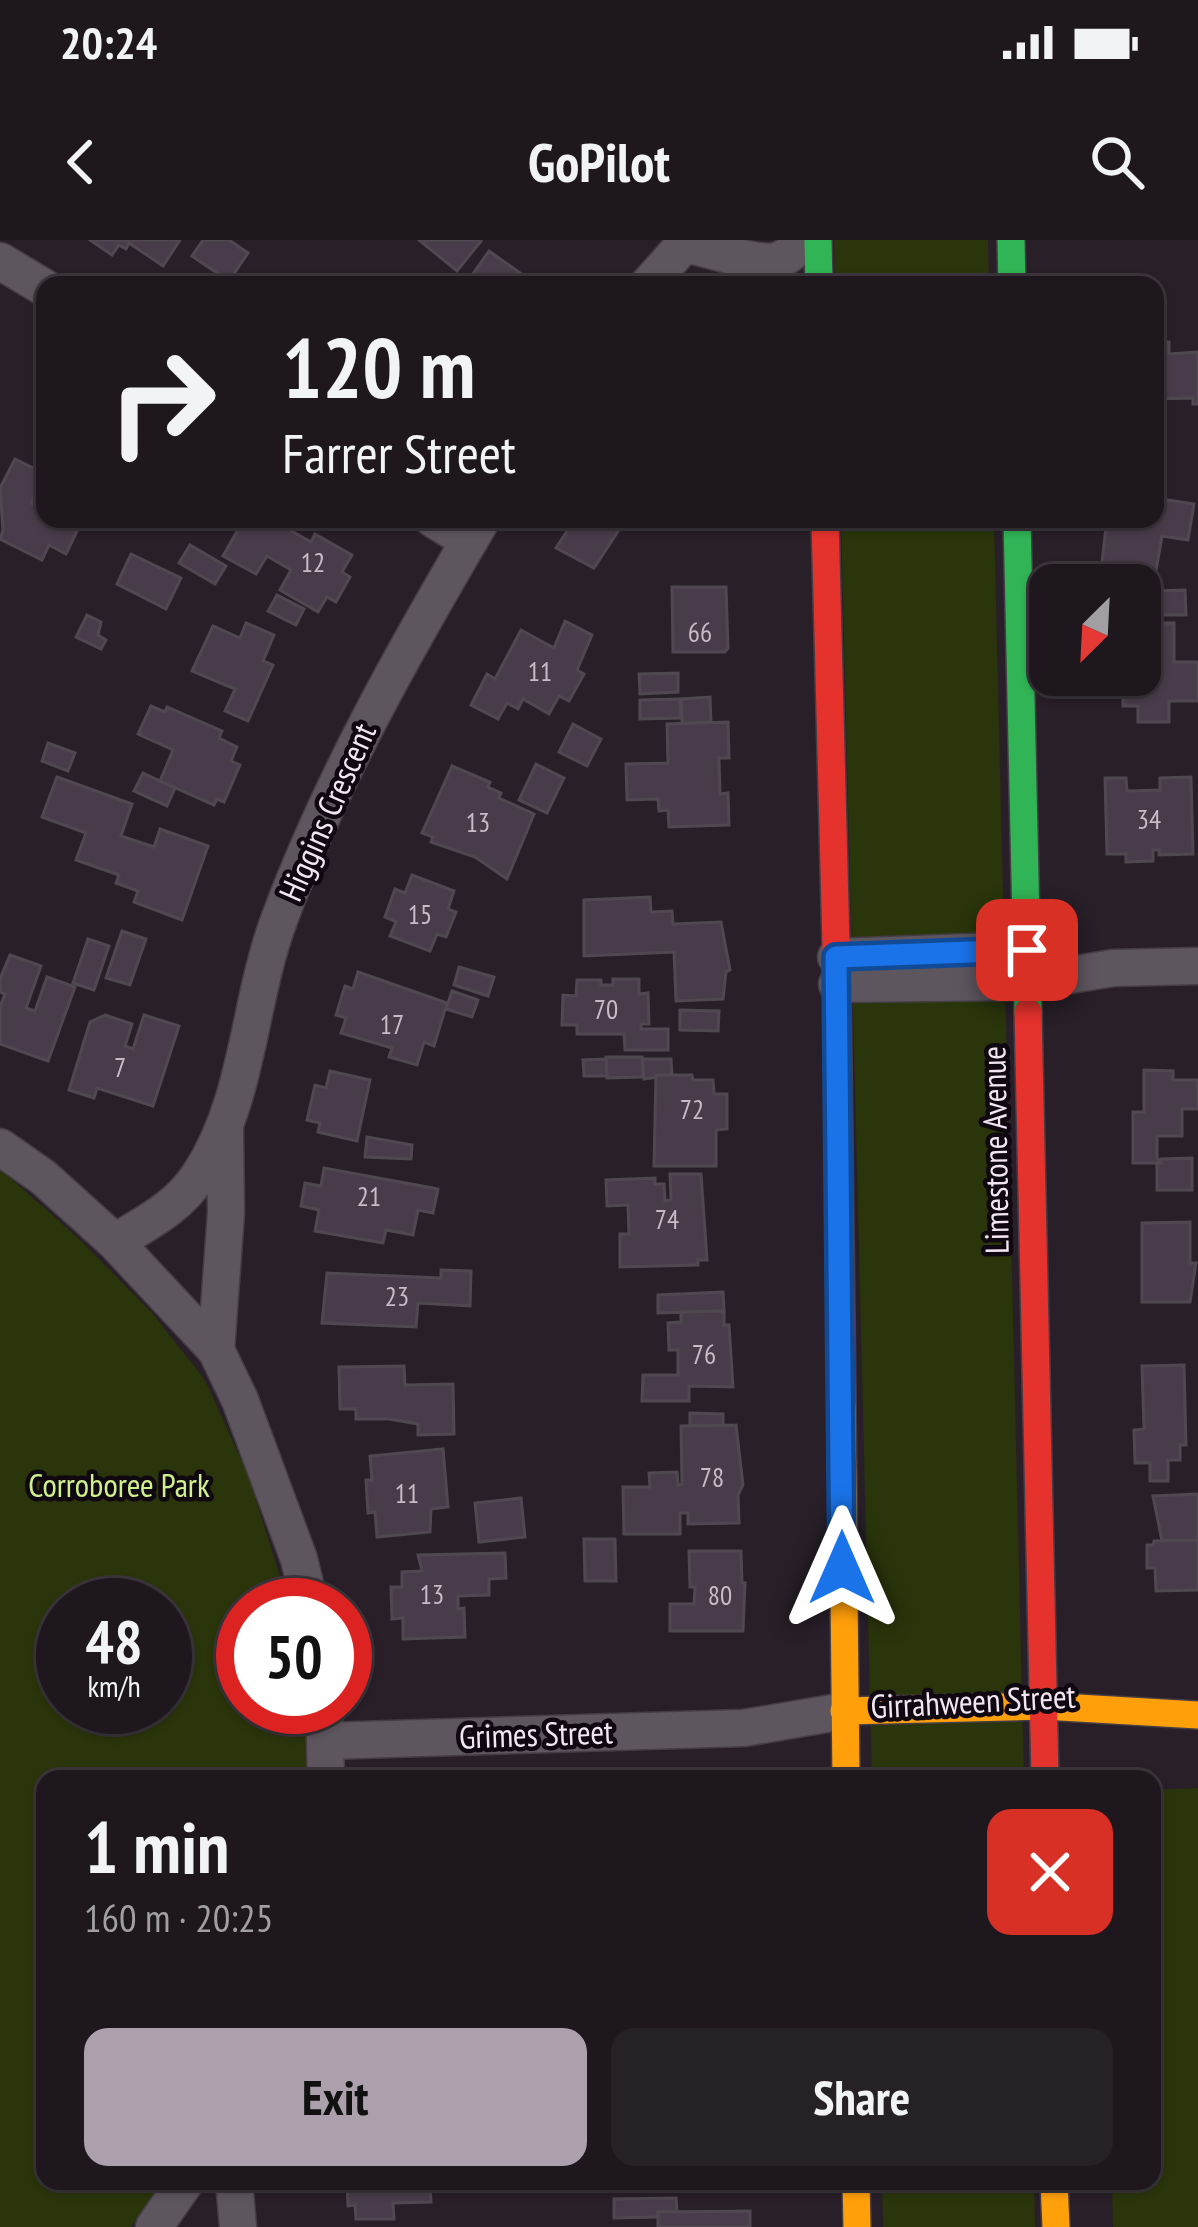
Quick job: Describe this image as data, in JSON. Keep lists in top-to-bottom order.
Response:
{
  "streets": {
    "main road": ["Limestone Avenue", "Girrahween Street"],
    "street": ["Higgins Crescent", "Grimes Street"]
  },
  "crossings": [
    ["Limestone Avenue", "Girrahween Street"],
    ["Girrahween Street", "Grimes Street"]
  ],
  "parks": ["Corroboree Park"],
  "house_numbers": [
    "12",
    "66",
    "11",
    "34",
    "13",
    "15",
    "70",
    "17",
    "7",
    "72",
    "21",
    "74",
    "23",
    "76",
    "78",
    "11",
    "13",
    "80"
  ],
  "north": "bottom left",
  "page": {
    "status": "20:24",
    "header": "GoPilot",
    "turn": ["120 m", "Farrer Street"],
    "speed": "48 km/h",
    "limit": "50",
    "heading": ["1 min", "160 m · 20:25"],
    "buttons": ["Exit", "Share"]
  }
}
